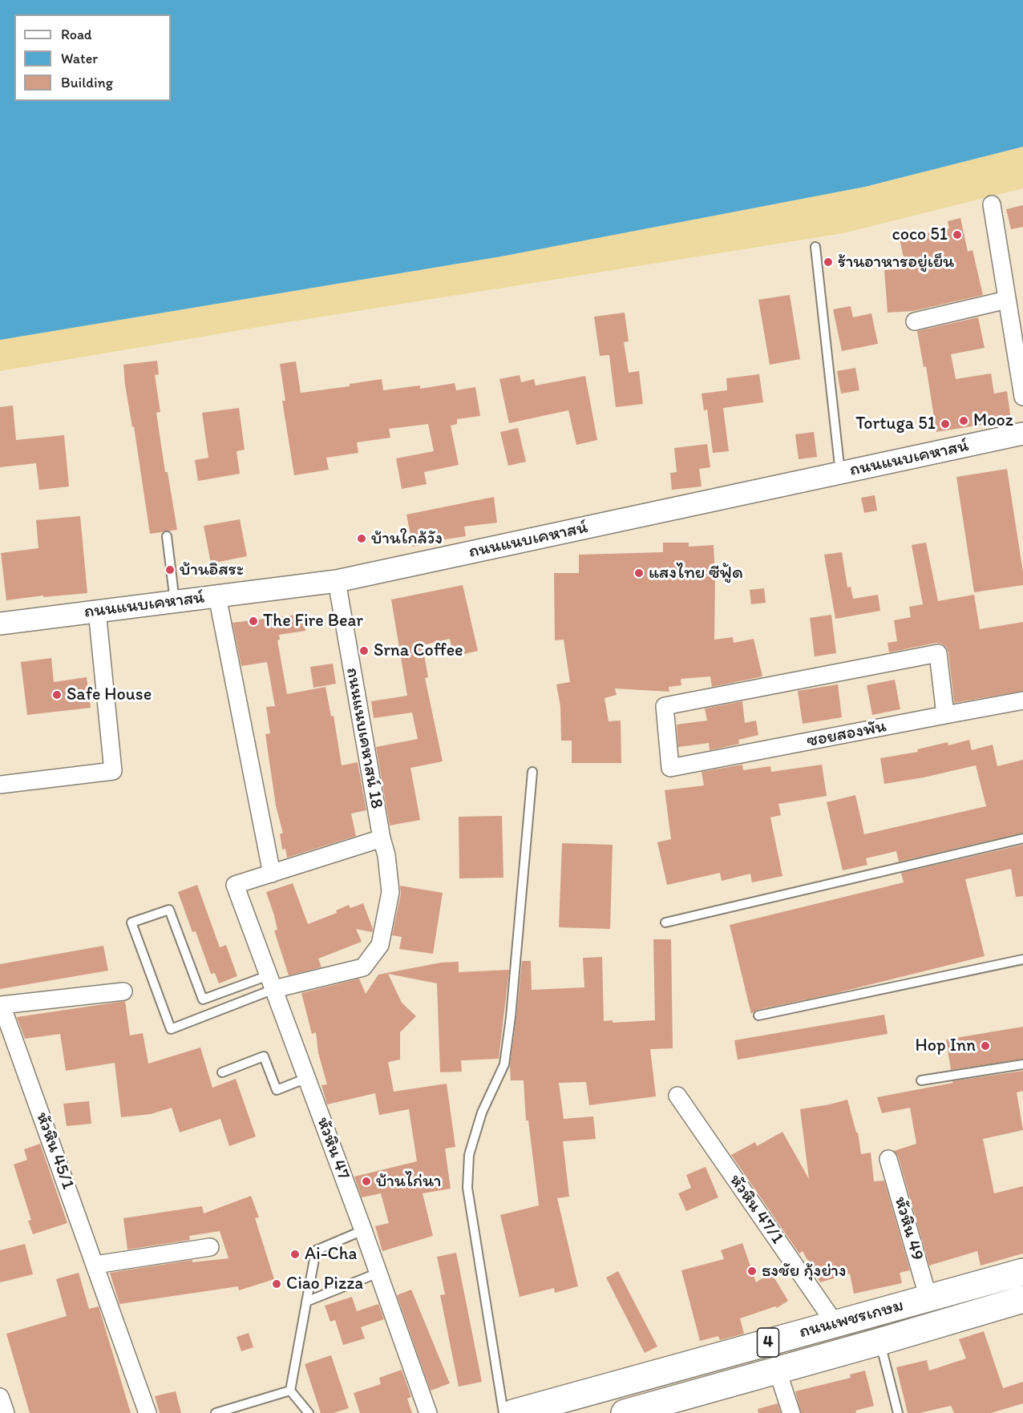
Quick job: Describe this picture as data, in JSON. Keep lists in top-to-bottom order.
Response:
{
  "streets": {
    "main road": ["ถนนเพชรเกษม", "4"],
    "street": [
      "ถนนแนบเคหาสน์",
      "ซอยสองพัน",
      "ถนนแนบเคหาสน์ 18",
      "หัวหิน 47",
      "หัวหิน 45/1",
      "หัวหิน 47/1",
      "หัวหิน 49"
    ]
  },
  "crossings": [
    ["ถนนแนบเคหาสน์", "ถนนแนบเคหาสน์ 18"],
    ["ถนนแนบเคหาสน์ 18", "หัวหิน 47"],
    ["หัวหิน 47/1", "ถนนเพชรเกษม"],
    ["หัวหิน 49", "ถนนเพชรเกษม"]
  ],
  "places": [
    "coco 51",
    "ร้านอาหารอยู่เย็น",
    "Mooz",
    "Tortuga 51",
    "บ้านใกล้วัง",
    "บ้านอิสระ",
    "แสงไทย ซีฟู้ด",
    "The Fire Bear",
    "Srna Coffee",
    "Safe House",
    "Hop Inn",
    "บ้านไก่นา",
    "Ai-Cha",
    "ธงชัย กุ้งย่าง",
    "Ciao Pizza"
  ],
  "legend": ["Road", "Water", "Building"]
}
